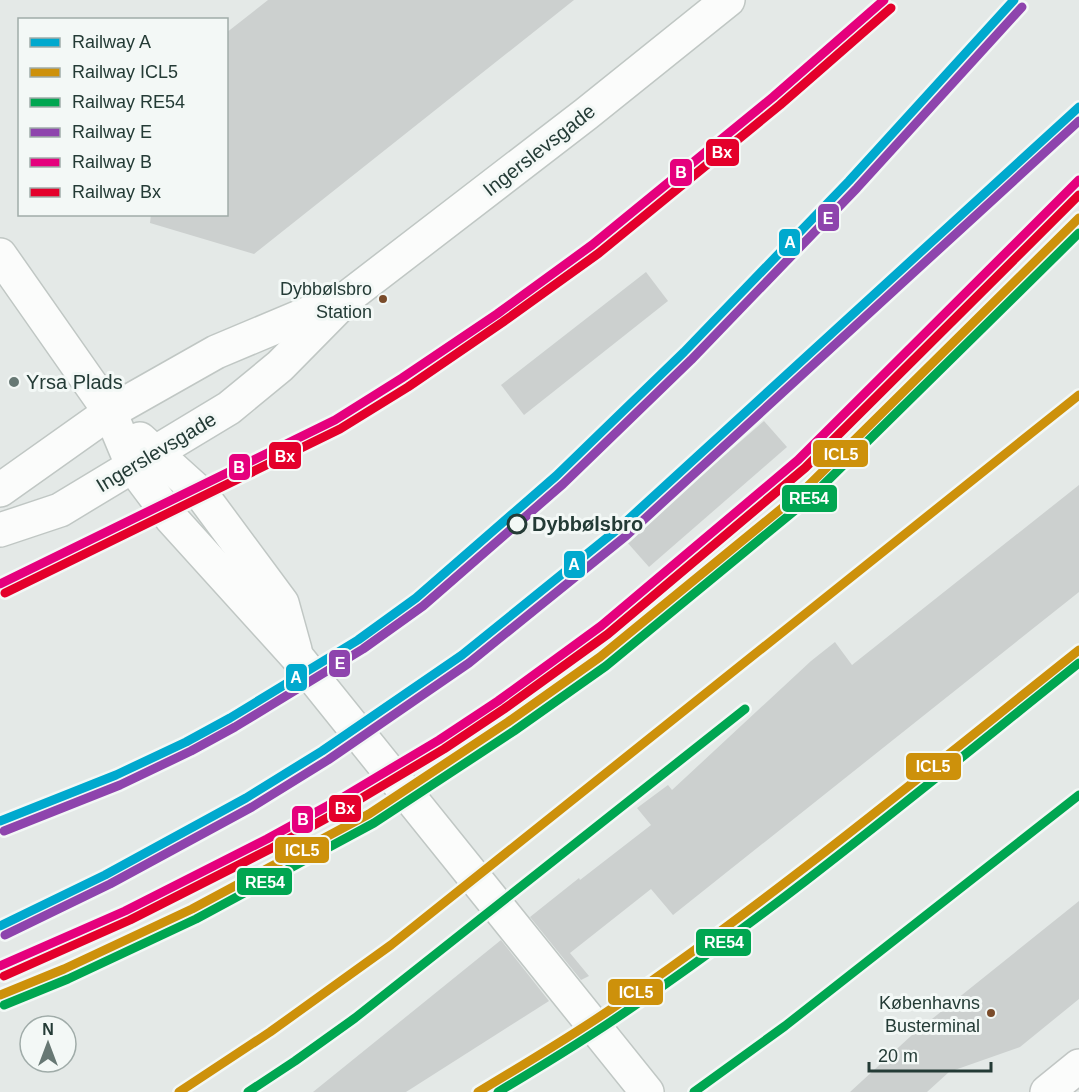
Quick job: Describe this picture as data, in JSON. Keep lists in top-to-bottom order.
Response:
{
  "streets": {
    "street": ["Ingerslevsgade"]
  },
  "places": [
    "Dybbølsbro Station",
    "Yrsa Plads",
    "Dybbølsbro",
    "Københavns Busterminal"
  ],
  "lines": [
    "rail line A",
    "rail line B",
    "rail line E",
    "rail line Bx",
    "rail line ICL5",
    "rail line RE54"
  ],
  "legend": [
    "Railway A",
    "Railway ICL5",
    "Railway RE54",
    "Railway E",
    "Railway B",
    "Railway Bx"
  ],
  "scale_bar": "20 m",
  "north": "top"
}
